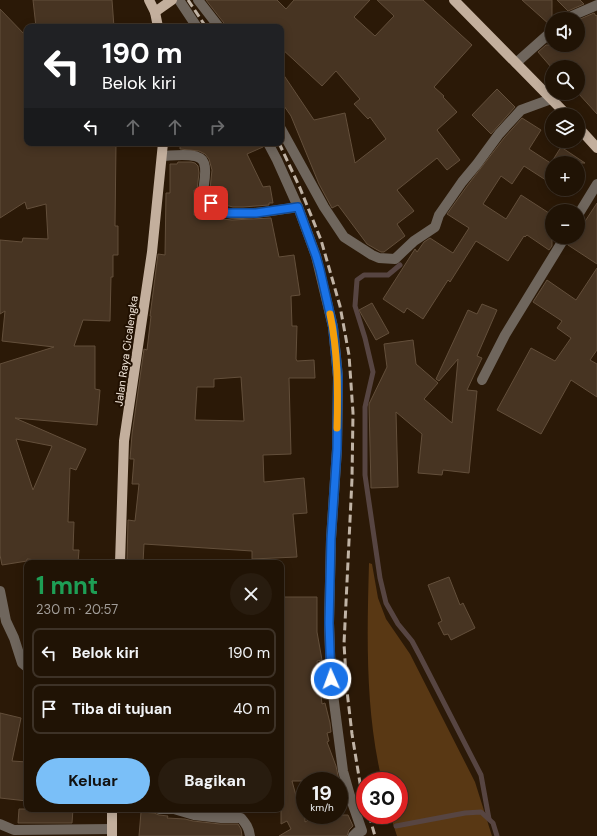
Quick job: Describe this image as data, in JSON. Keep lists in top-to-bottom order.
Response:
{
  "streets": {
    "main road": ["Jalan Raya Cicalengka"]
  },
  "page": {
    "map_buttons": ["+", "−"],
    "turn": ["190 m", "Belok kiri"],
    "heading": ["1 mnt", "230 m · 20:57"],
    "list": [
      {
        "name": "Belok kiri",
        "value": "190 m"
      },
      {
        "name": "Tiba di tujuan",
        "value": "40 m"
      }
    ],
    "buttons": ["Keluar", "Bagikan"],
    "speed": "19 km/h",
    "limit": "30"
  }
}
